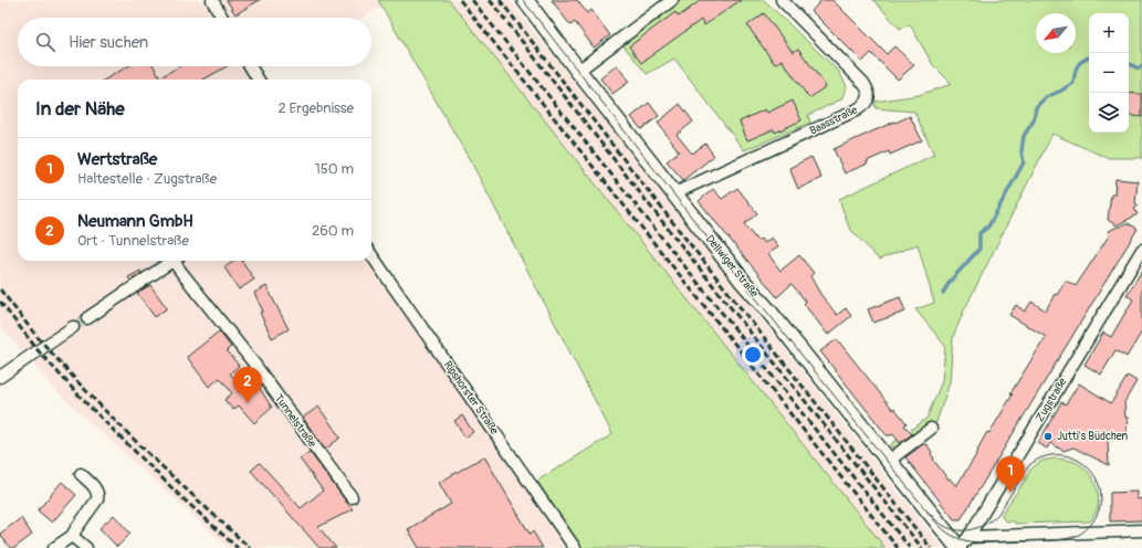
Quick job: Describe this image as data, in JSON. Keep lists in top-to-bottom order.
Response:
{
  "streets": {
    "main road": ["Dellwiger Straße"],
    "street": [
      "Baasstraße",
      "Ripshorster Straße",
      "Zugstraße",
      "Tunnelstraße"
    ]
  },
  "crossings": [
    ["Baasstraße", "Dellwiger Straße"],
    ["Dellwiger Straße", "Zugstraße"]
  ],
  "places": ["Jutti's Büdchen"],
  "north": "bottom left",
  "page": {
    "map_buttons": ["+", "−"],
    "search": "Hier suchen",
    "heading": ["In der Nähe", "2 Ergebnisse"],
    "list": [
      {
        "mark": "1",
        "name": "Wertstraße",
        "note": "Haltestelle · Zugstraße",
        "value": "150 m"
      },
      {
        "mark": "2",
        "name": "Neumann GmbH",
        "note": "Ort · Tunnelstraße",
        "value": "260 m"
      }
    ],
    "pins": ["2", "1"]
  }
}
